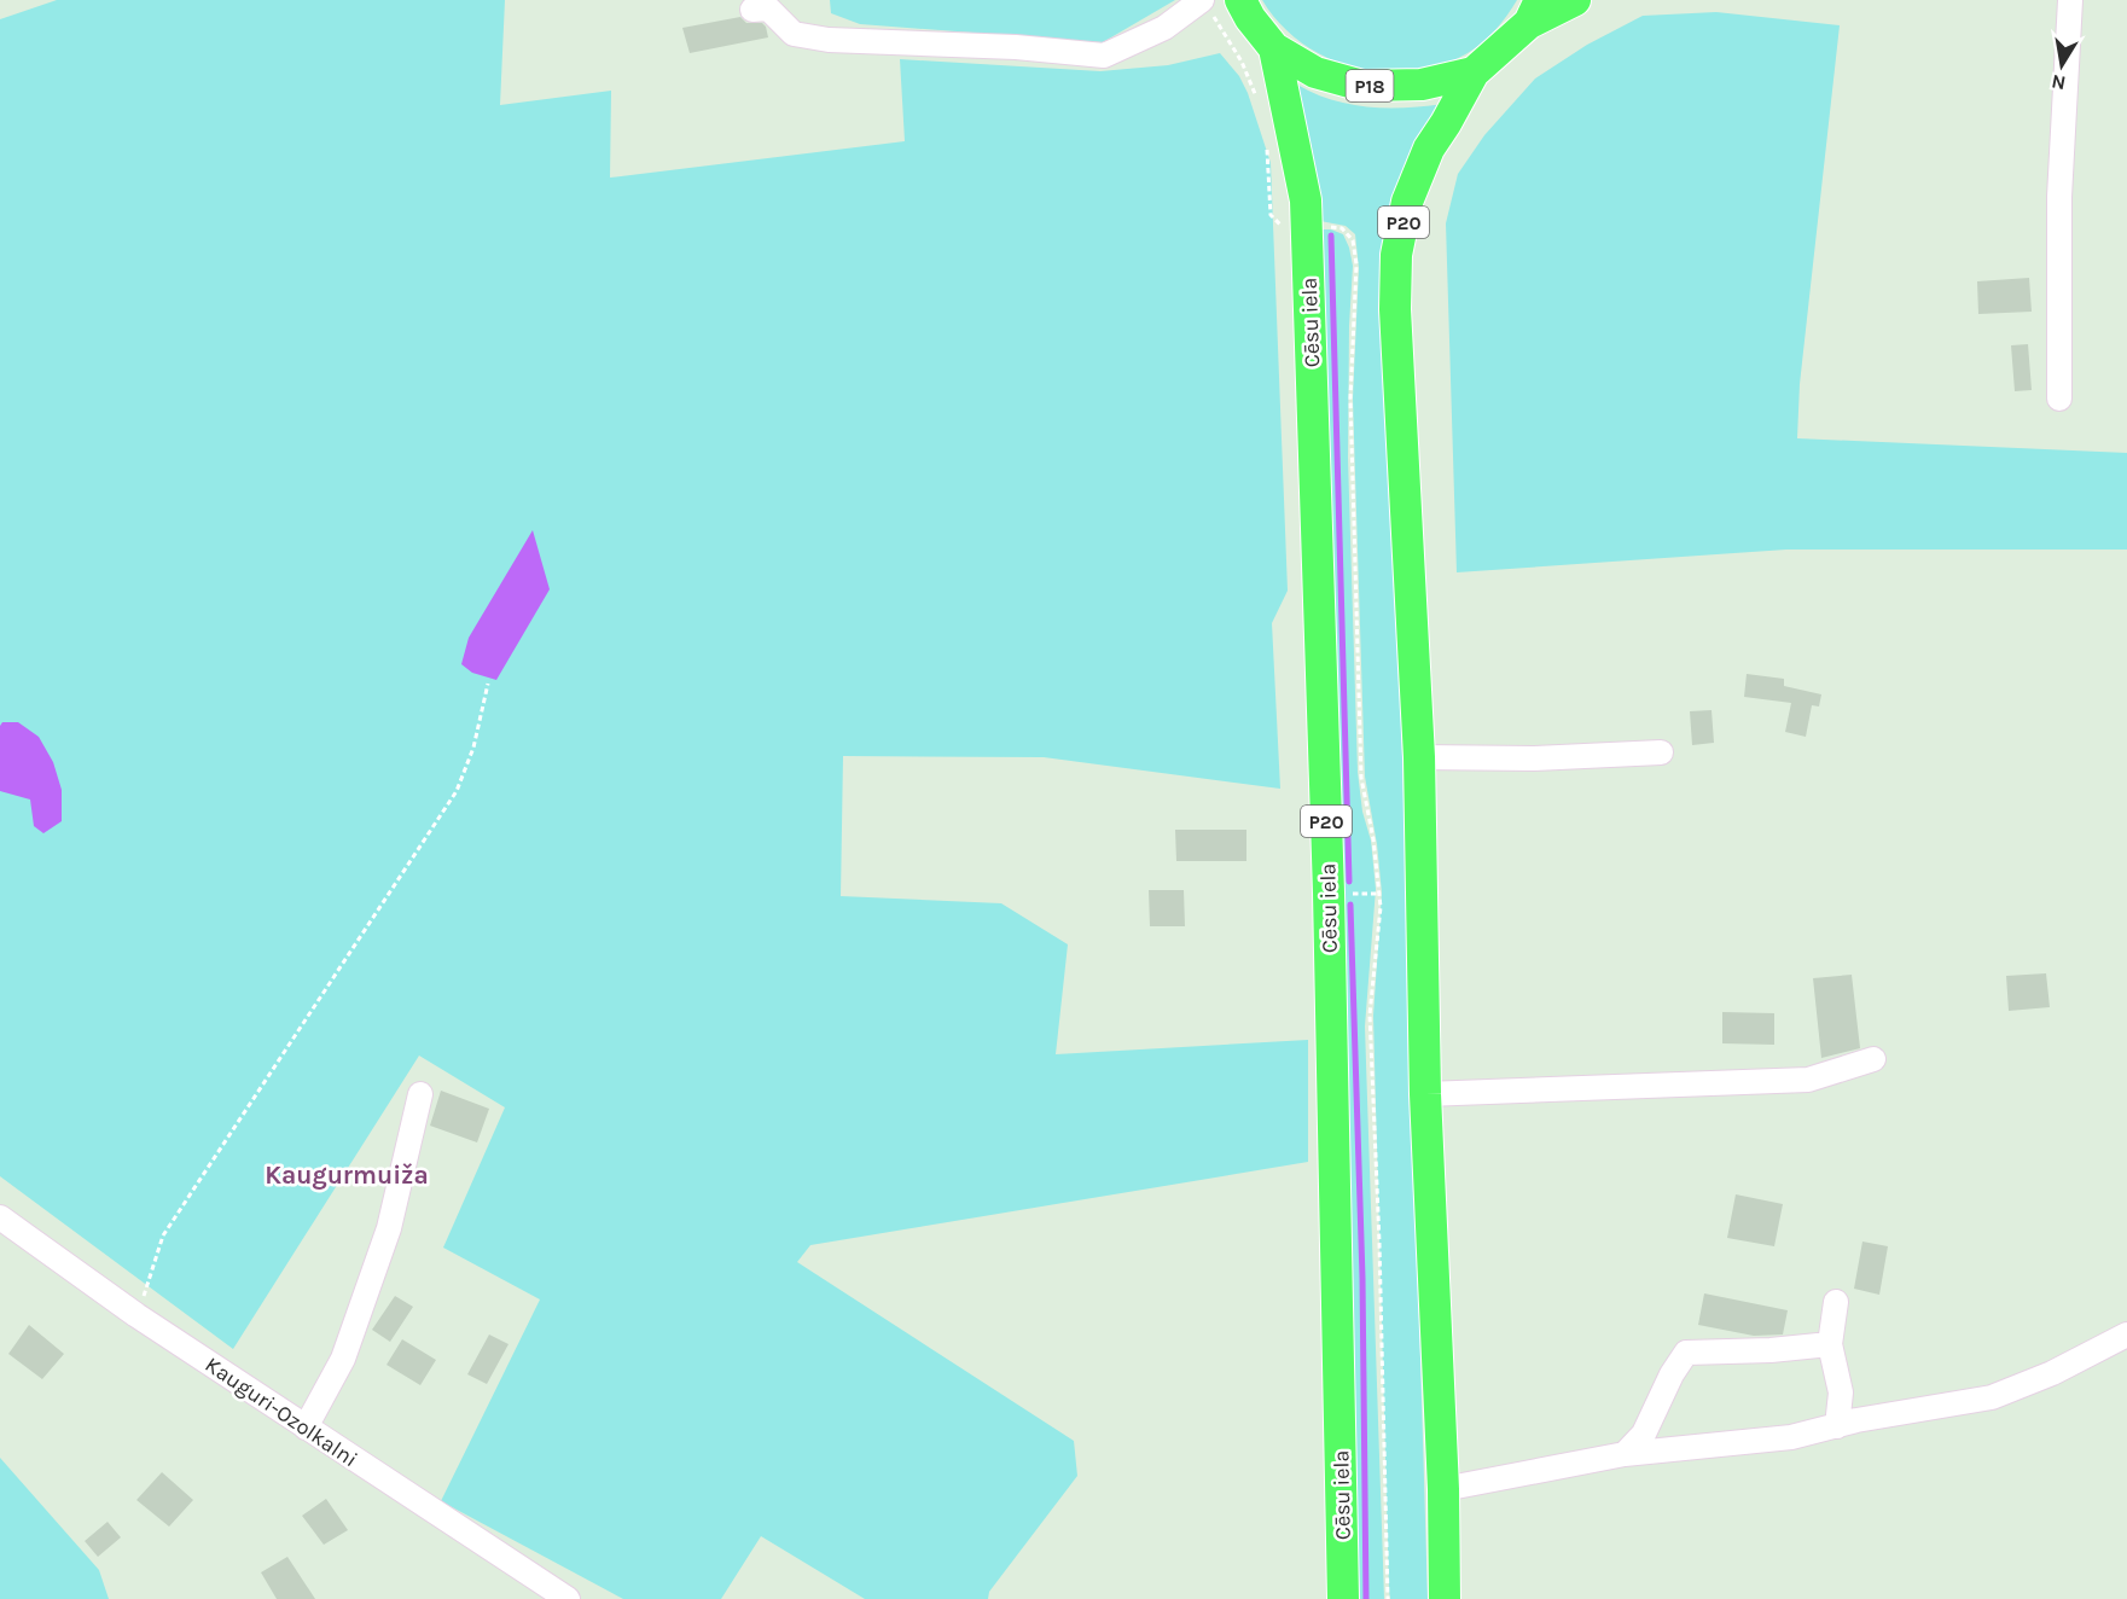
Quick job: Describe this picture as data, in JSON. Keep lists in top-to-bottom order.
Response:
{
  "streets": {
    "main road": ["P18", "P20", "Cēsu iela"],
    "street": ["Kauguri-Ozolkalni"]
  },
  "crossings": [
    ["P18", "P20"],
    ["P18", "Cēsu iela"]
  ],
  "districts": ["Kaugurmuiža"],
  "north": "bottom"
}
